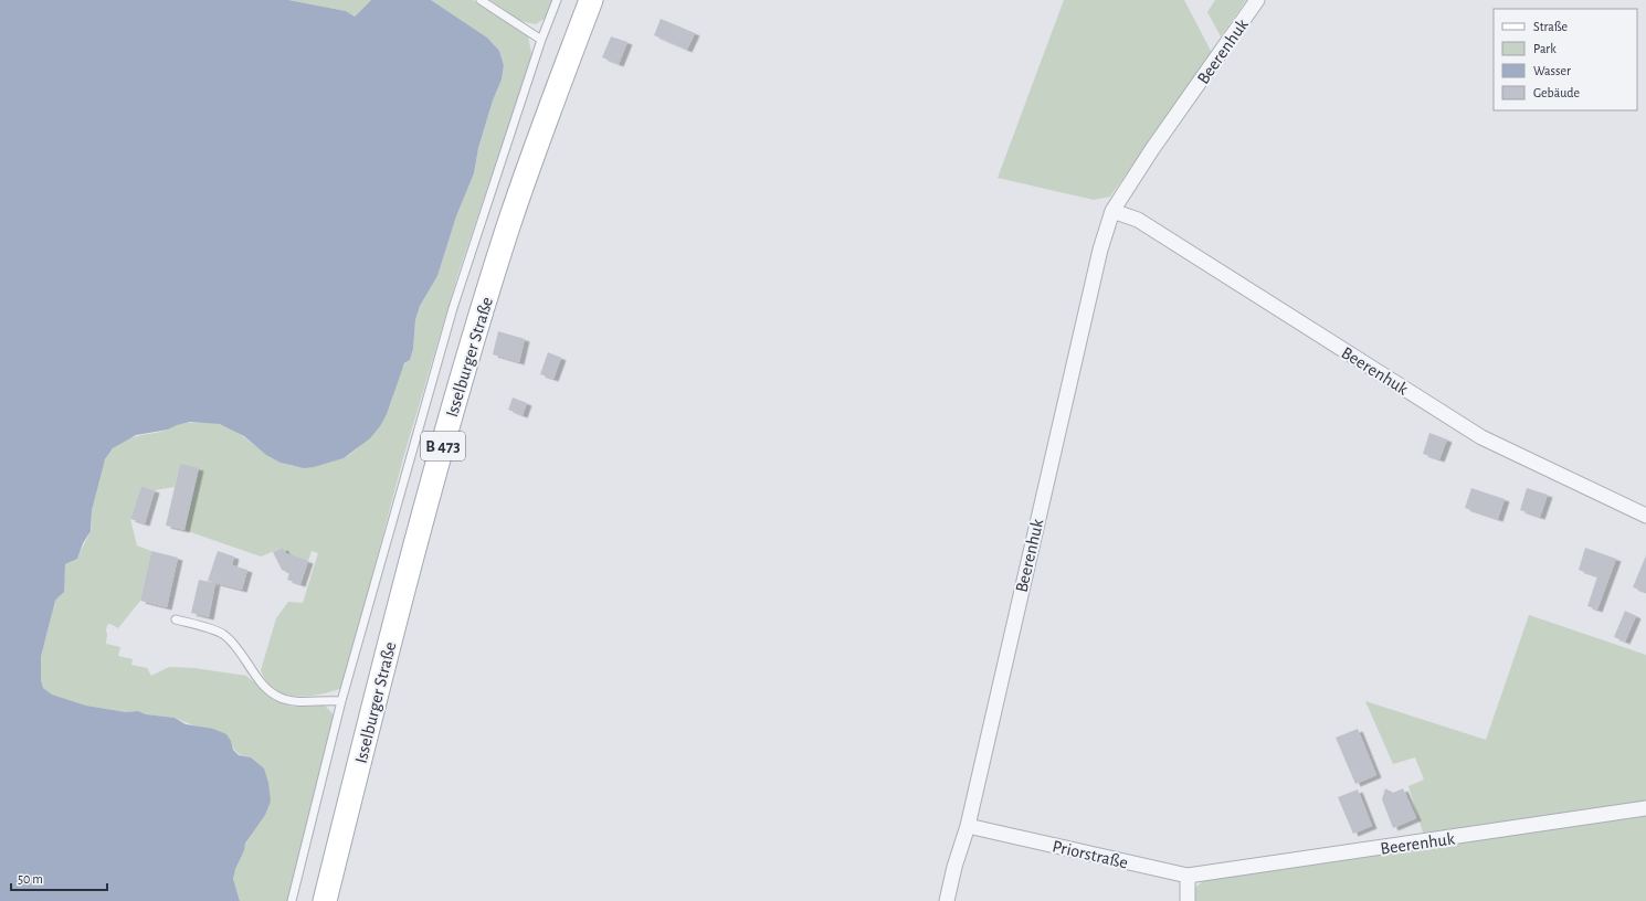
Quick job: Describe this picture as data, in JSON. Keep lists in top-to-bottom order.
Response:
{
  "streets": {
    "main road": ["Isselburger Straße", "B 473"],
    "street": ["Beerenhuk", "Priorstraße"]
  },
  "crossings": [
    ["Beerenhuk", "Priorstraße"]
  ],
  "legend": [
    "Straße",
    "Park",
    "Wasser",
    "Gebäude"
  ],
  "scale_bar": "50 m"
}
